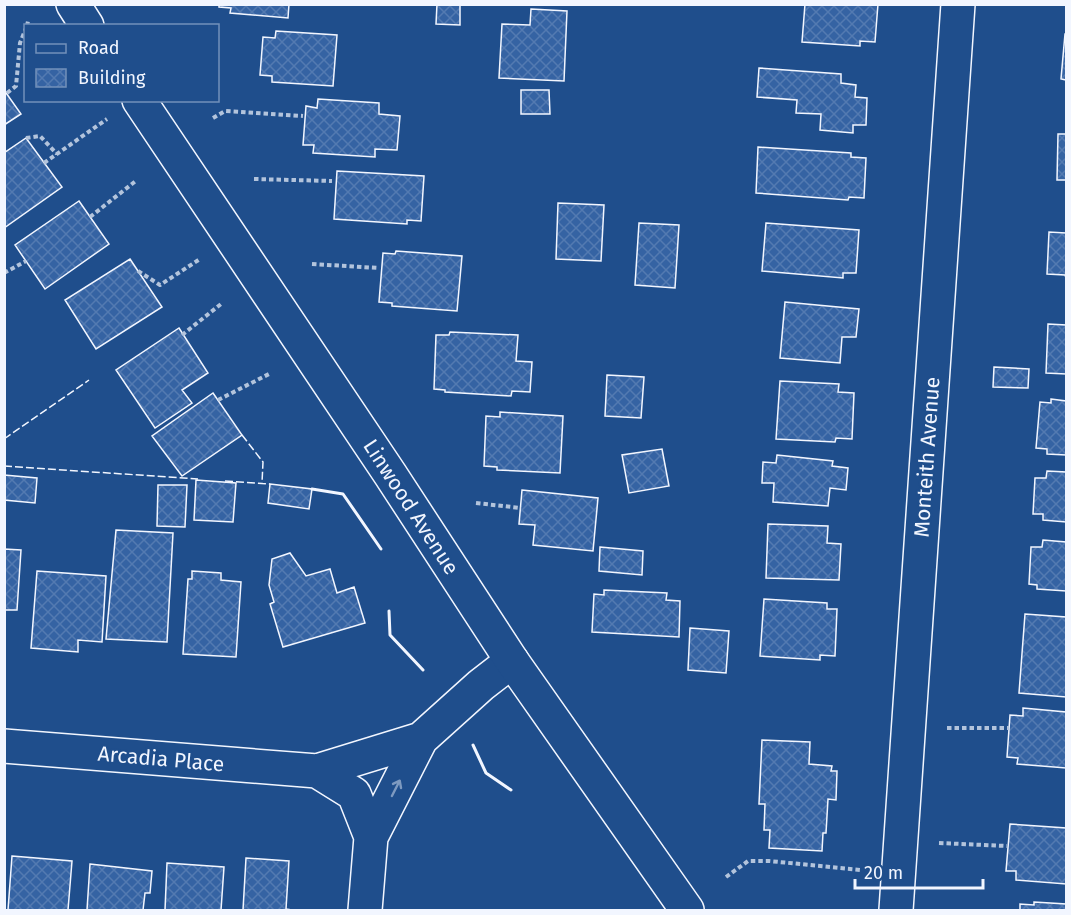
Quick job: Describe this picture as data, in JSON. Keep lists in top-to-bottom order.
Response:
{
  "streets": {
    "street": ["Monteith Avenue", "Linwood Avenue", "Arcadia Place"]
  },
  "crossings": [
    ["Linwood Avenue", "Arcadia Place"]
  ],
  "legend": ["Road", "Building"],
  "scale_bar": "20 m"
}
